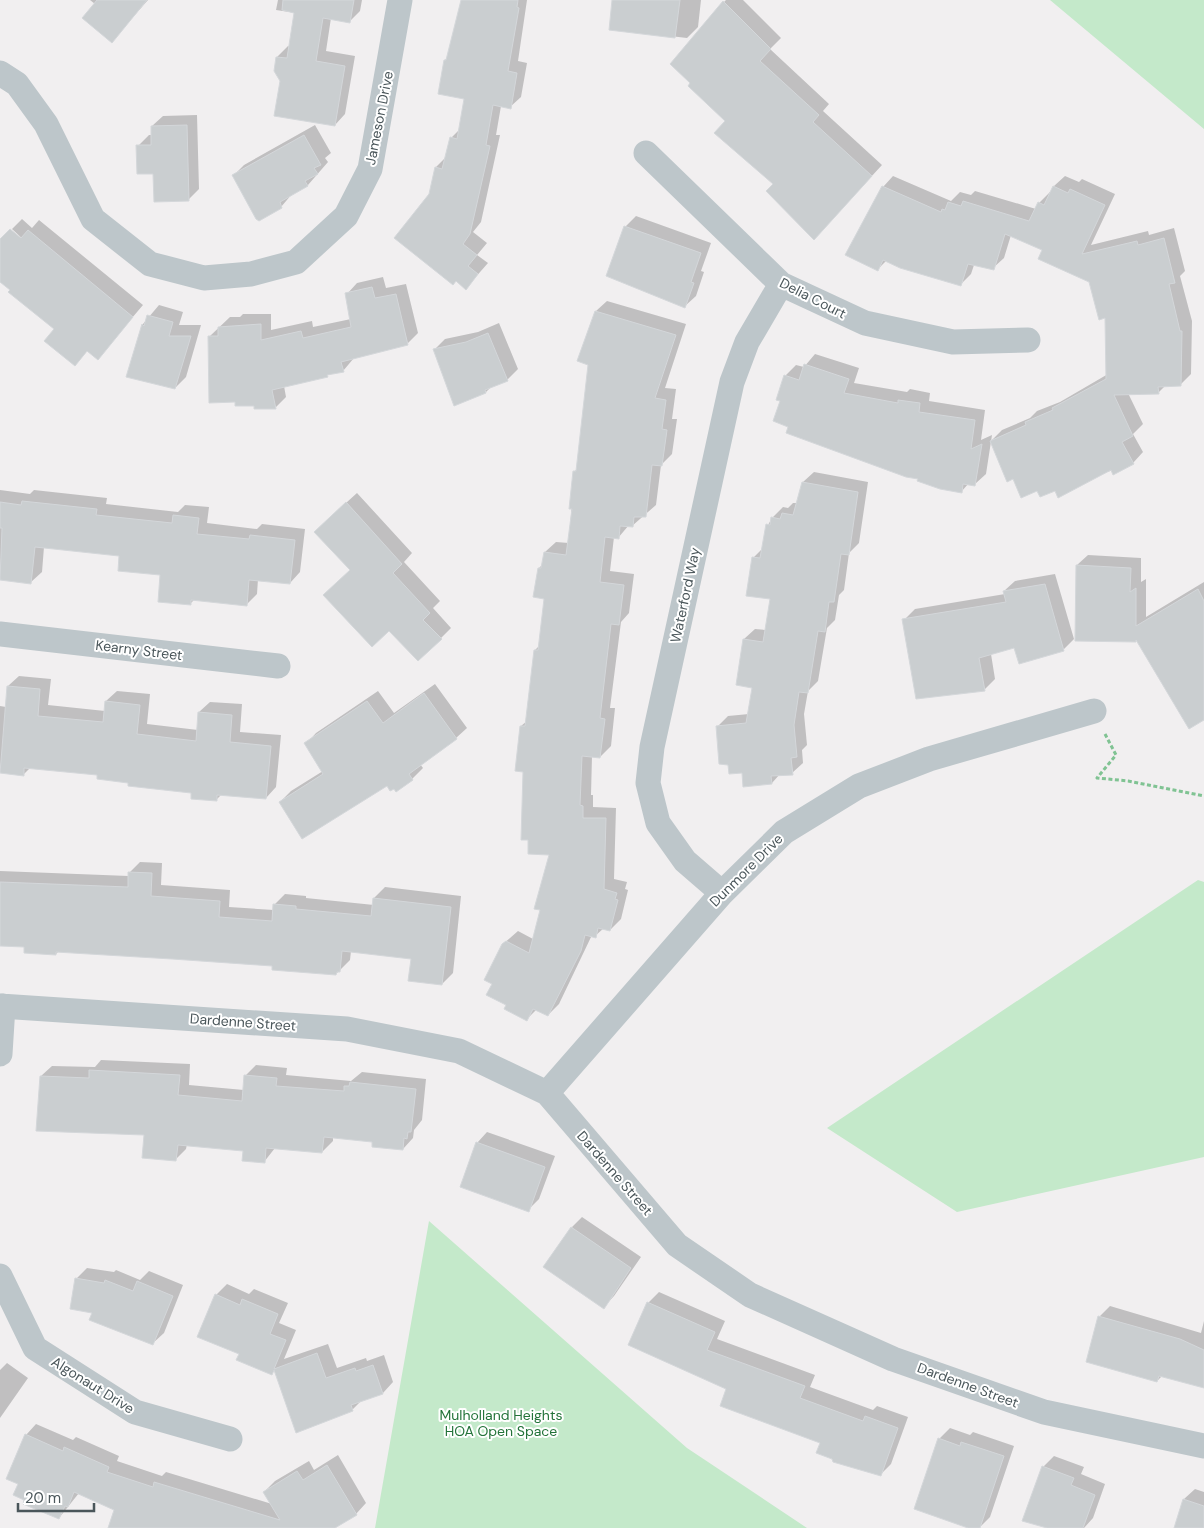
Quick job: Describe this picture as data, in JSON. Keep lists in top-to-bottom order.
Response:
{
  "streets": {
    "street": [
      "Jameson Drive",
      "Delia Court",
      "Waterford Way",
      "Kearny Street",
      "Dunmore Drive",
      "Dardenne Street",
      "Algonaut Drive"
    ]
  },
  "crossings": [
    ["Delia Court", "Waterford Way"],
    ["Waterford Way", "Dunmore Drive"],
    ["Dunmore Drive", "Dardenne Street"]
  ],
  "parks": ["Mulholland Heights HOA Open Space"],
  "scale_bar": "20 m"
}
